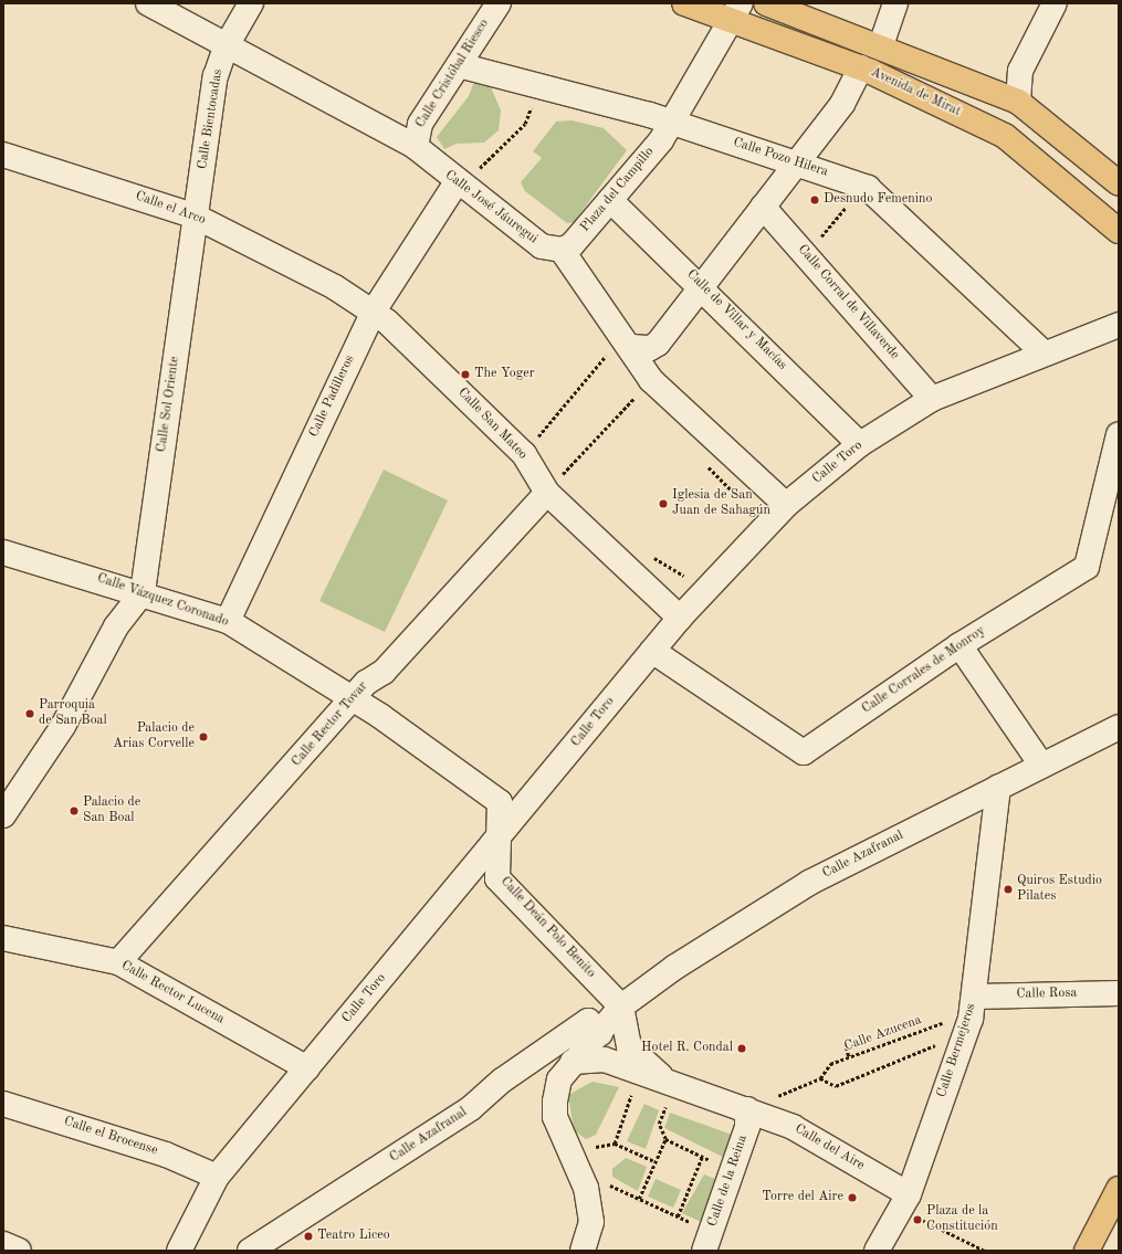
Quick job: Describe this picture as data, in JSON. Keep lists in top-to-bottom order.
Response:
{
  "streets": {
    "main road": ["Avenida de Mirat"],
    "street": [
      "Calle Cristóbal Riesco",
      "Calle Bientocadas",
      "Calle Pozo Hilera",
      "Plaza del Campillo",
      "Calle José Jáuregui",
      "Calle el Arco",
      "Calle Corral de Villaverde",
      "Calle de Villar y Macías",
      "Calle Padilleros",
      "Calle Sol Oriente",
      "Calle San Mateo",
      "Calle Toro",
      "Calle Vázquez Coronado",
      "Calle Corrales de Monroy",
      "Calle Rector Tovar",
      "Calle Azafranal",
      "Calle Deán Polo Benito",
      "Calle Rector Lucena",
      "Calle Rosa",
      "Calle Bermejeros",
      "Calle el Brocense",
      "Calle del Aire",
      "Calle de la Reina"
    ],
    "path": ["Calle Azucena"]
  },
  "crossings": [
    ["Calle Cristóbal Riesco", "Calle Pozo Hilera"],
    ["Calle Cristóbal Riesco", "Calle José Jáuregui"],
    ["Avenida de Mirat", "Plaza del Campillo"],
    ["Calle Bientocadas", "Calle José Jáuregui"],
    ["Calle Bientocadas", "Calle el Arco"],
    ["Calle Bientocadas", "Calle Sol Oriente"],
    ["Calle Pozo Hilera", "Plaza del Campillo"],
    ["Calle Pozo Hilera", "Calle Toro"],
    ["Plaza del Campillo", "Calle José Jáuregui"],
    ["Plaza del Campillo", "Calle de Villar y Macías"],
    ["Calle José Jáuregui", "Calle Padilleros"],
    ["Calle el Arco", "Calle Padilleros"],
    ["Calle el Arco", "Calle Sol Oriente"],
    ["Calle el Arco", "Calle San Mateo"],
    ["Calle Corral de Villaverde", "Calle Toro"],
    ["Calle de Villar y Macías", "Calle Toro"],
    ["Calle Padilleros", "Calle San Mateo"],
    ["Calle Padilleros", "Calle Vázquez Coronado"],
    ["Calle Sol Oriente", "Calle Vázquez Coronado"],
    ["Calle San Mateo", "Calle Toro"],
    ["Calle San Mateo", "Calle Rector Tovar"],
    ["Calle Toro", "Calle Vázquez Coronado"],
    ["Calle Toro", "Calle Corrales de Monroy"],
    ["Calle Toro", "Calle Deán Polo Benito"],
    ["Calle Toro", "Calle Rector Lucena"],
    ["Calle Toro", "Calle el Brocense"],
    ["Calle Vázquez Coronado", "Calle Rector Tovar"],
    ["Calle Vázquez Coronado", "Calle Deán Polo Benito"],
    ["Calle Rector Tovar", "Calle Rector Lucena"],
    ["Calle Azafranal", "Calle Deán Polo Benito"],
    ["Calle Azafranal", "Calle Bermejeros"],
    ["Calle Azafranal", "Calle del Aire"],
    ["Calle Rosa", "Calle Bermejeros"],
    ["Calle Azucena", "Calle Bermejeros"],
    ["Calle Azucena", "Calle del Aire"],
    ["Calle Azucena", "Calle de la Reina"],
    ["Calle Bermejeros", "Calle del Aire"],
    ["Calle del Aire", "Calle de la Reina"]
  ],
  "places": [
    "Desnudo Femenino",
    "The Yoger",
    "Iglesia de San Juan de Sahagún",
    "Parroquia de San Boal",
    "Palacio de Arias Corvelle",
    "Palacio de San Boal",
    "Quiros Estudio Pilates",
    "Hotel R. Condal",
    "Torre del Aire",
    "Plaza de la Constitución",
    "Teatro Liceo"
  ]
}
